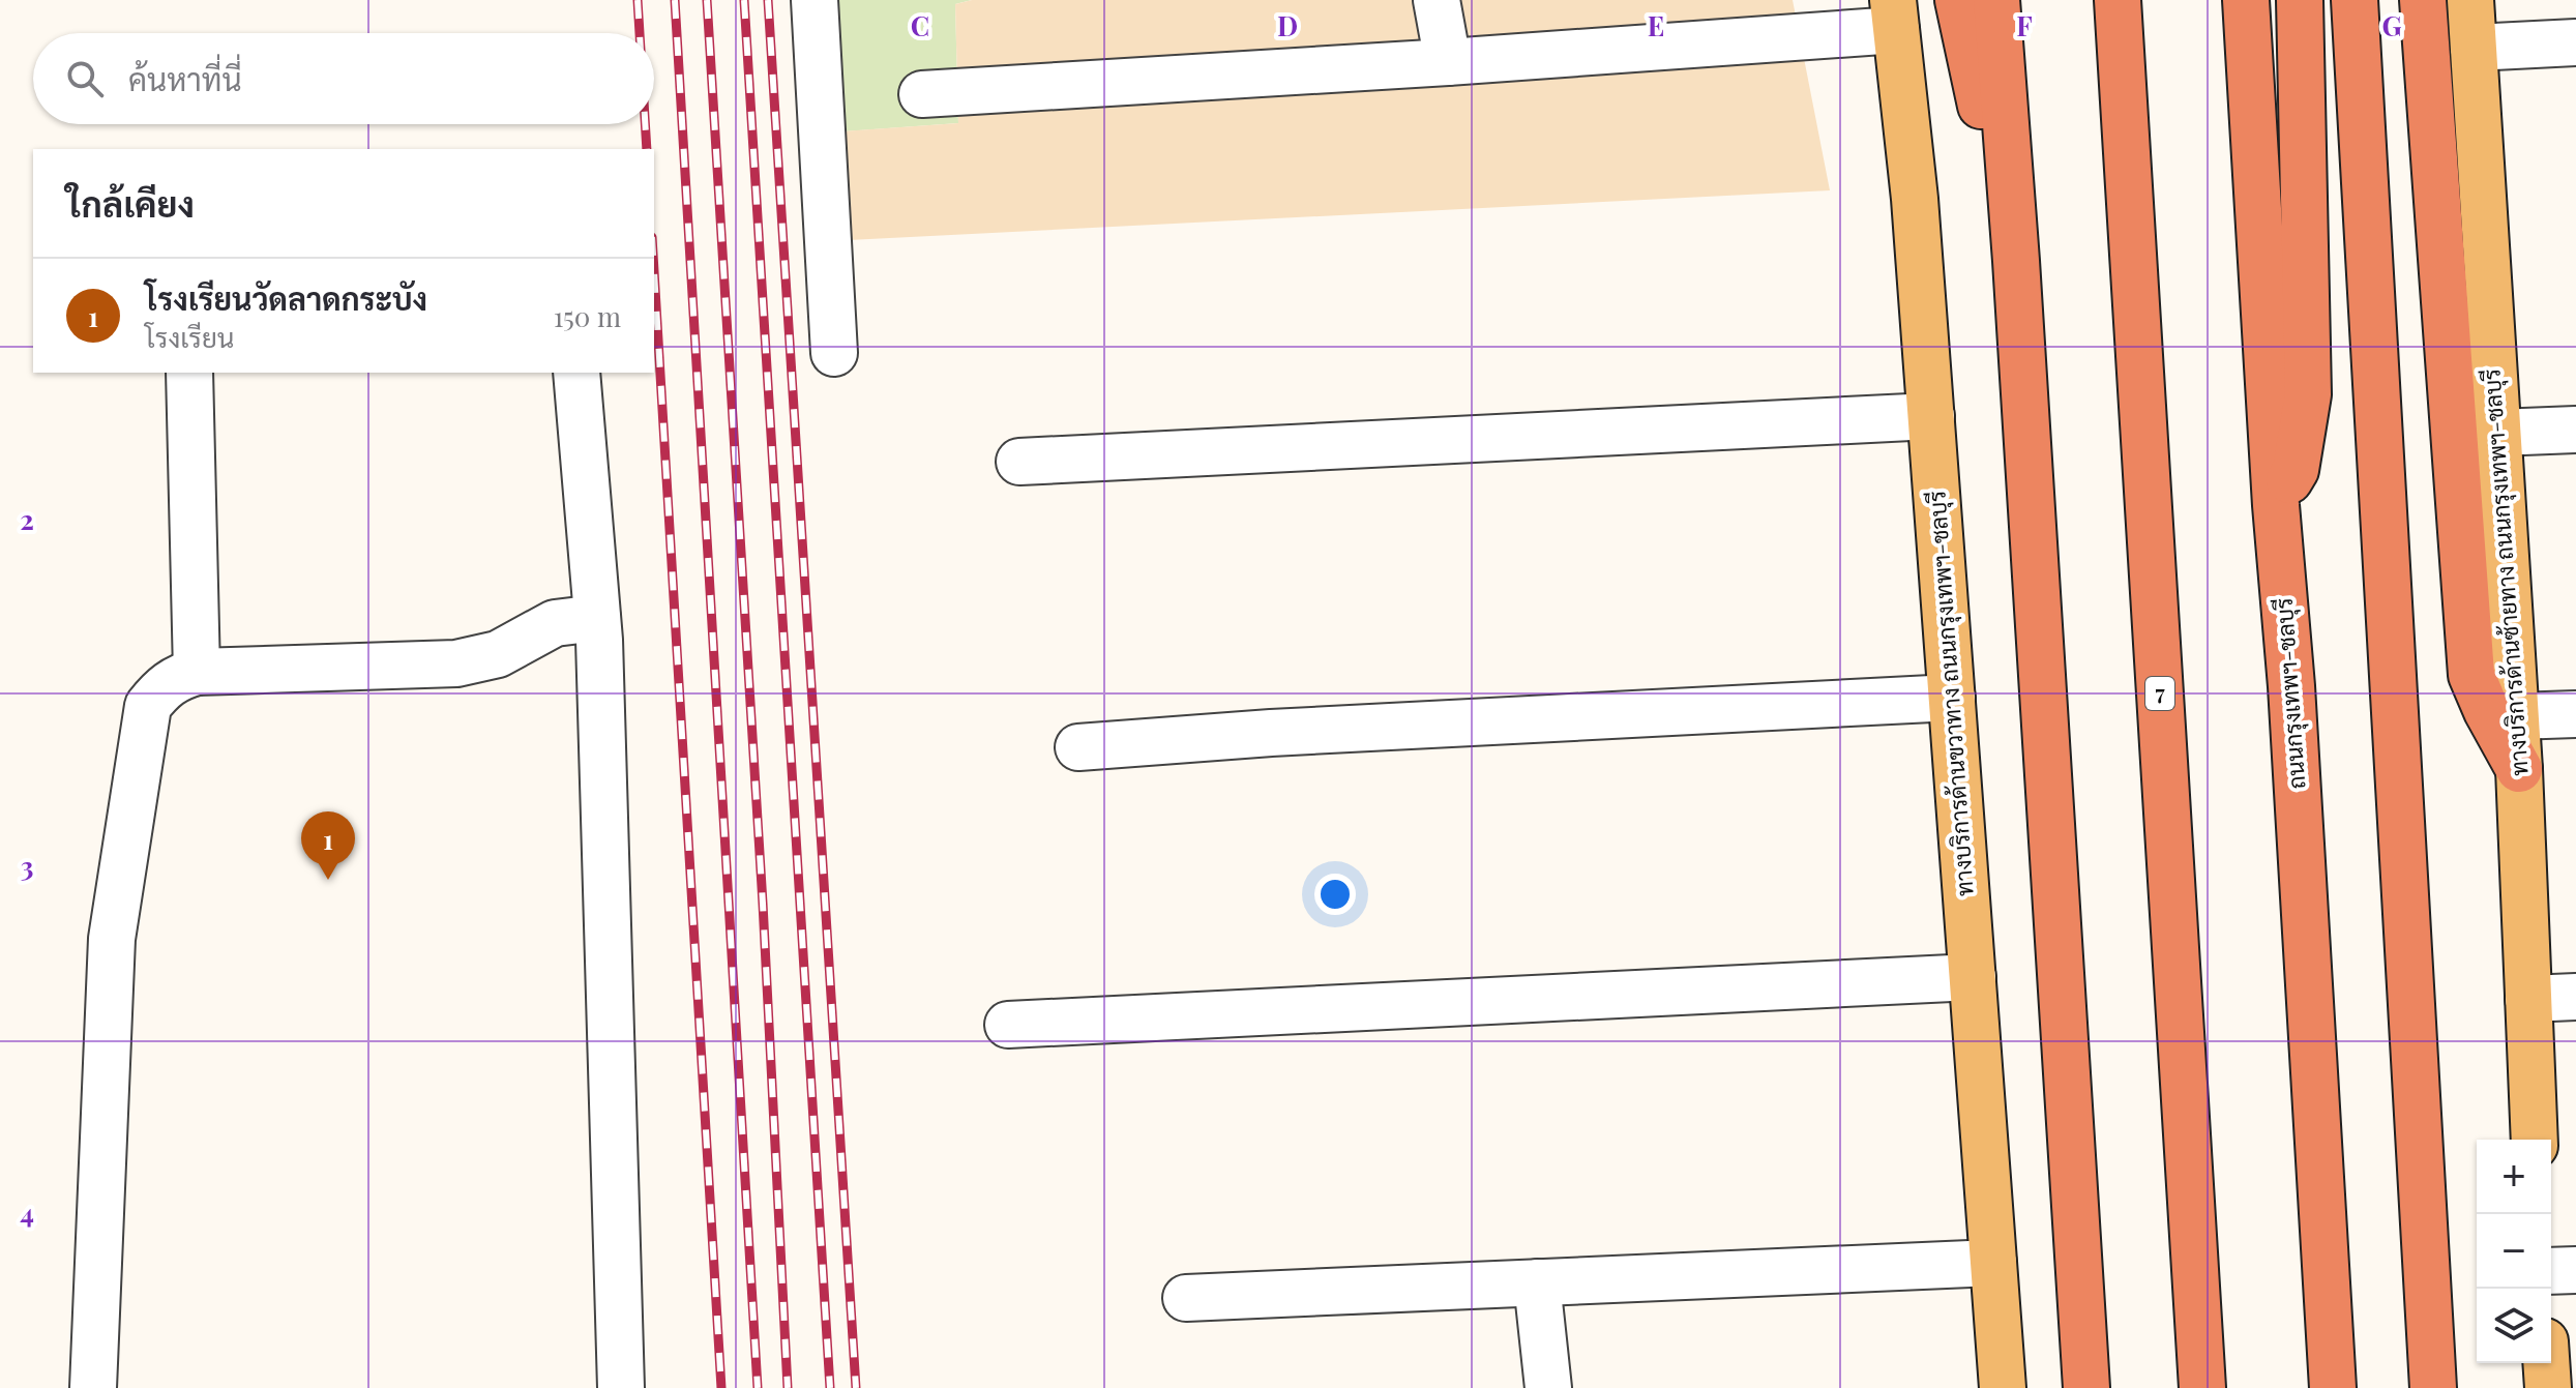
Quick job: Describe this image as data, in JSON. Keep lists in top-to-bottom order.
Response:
{
  "streets": {
    "highway": ["7", "ถนนกรุงเทพฯ-ชลบุรี"],
    "main road": ["ทางบริการด้านซ้ายทาง ถนนกรุงเทพฯ-ชลบุรี", "ทางบริการด้านขวาทาง ถนนกรุงเทพฯ-ชลบุรี"]
  },
  "page": {
    "search": "ค้นหาที่นี่",
    "heading": "ใกล้เคียง",
    "list": [
      {
        "mark": "1",
        "name": "โรงเรียนวัดลาดกระบัง",
        "note": "โรงเรียน",
        "value": "150 m"
      }
    ],
    "pins": "1",
    "map_buttons": ["+", "−"]
  },
  "grid": {
    "columns": [
      "C",
      "D",
      "E",
      "F",
      "G"
    ],
    "rows": ["2", "3", "4"]
  }
}
